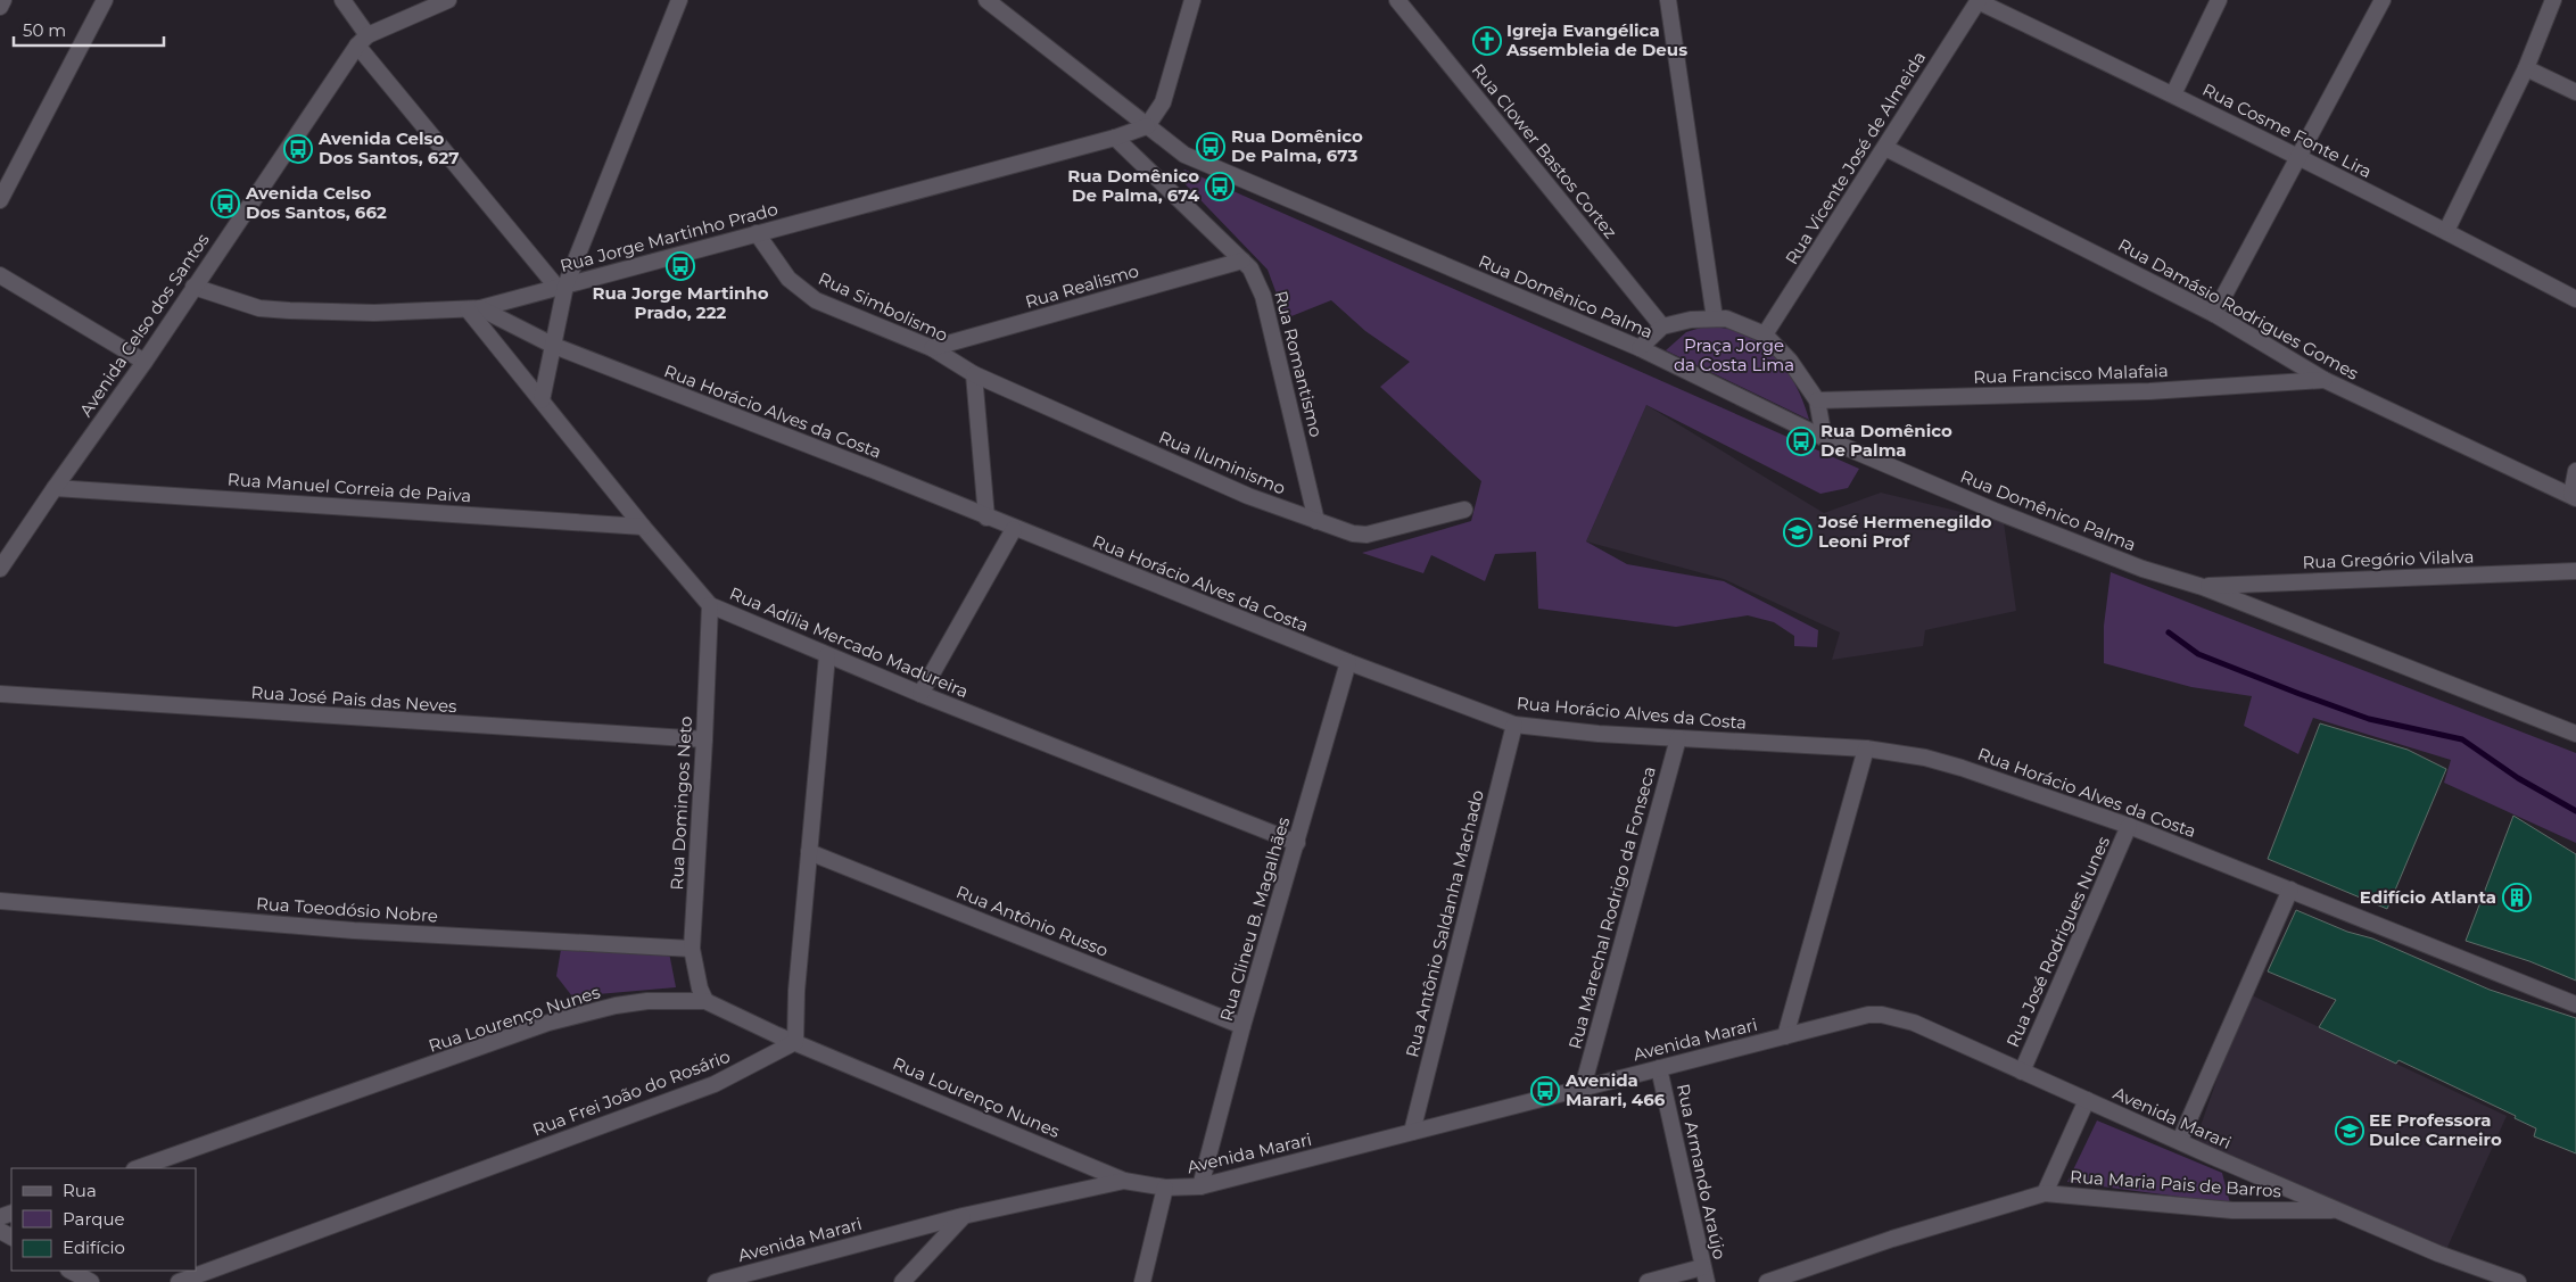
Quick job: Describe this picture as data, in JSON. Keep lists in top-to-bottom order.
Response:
{
  "streets": {
    "street": [
      "Rua Cosme Fonte Lira",
      "Rua Clower Bastos Cortez",
      "Rua Vicente José de Almeida",
      "Rua Jorge Martinho Prado",
      "Rua Realismo",
      "Rua Domênico Palma",
      "Rua Simbolismo",
      "Rua Damásio Rodrigues Gomes",
      "Avenida Celso dos Santos",
      "Rua Romantismo",
      "Rua Francisco Malafaia",
      "Rua Horácio Alves da Costa",
      "Rua Iluminismo",
      "Rua Manuel Correia de Paiva",
      "Rua Gregório Vilalva",
      "Rua Adília Mercado Madureira",
      "Rua José Pais das Neves",
      "Rua Domingos Neto",
      "Rua Marechal Rodrigo da Fonseca",
      "Rua Toeodósio Nobre",
      "Rua Clineu B. Magalhães",
      "Rua Antônio Russo",
      "Rua Antônio Saldanha Machado",
      "Rua José Rodrigues Nunes",
      "Rua Lourenço Nunes",
      "Avenida Marari",
      "Rua Frei João do Rosário",
      "Rua Armando Araújo",
      "Rua Maria Pais de Barros"
    ]
  },
  "crossings": [
    ["Rua Cosme Fonte Lira", "Rua Vicente José de Almeida"],
    ["Rua Vicente José de Almeida", "Rua Damásio Rodrigues Gomes"],
    ["Rua Jorge Martinho Prado", "Rua Domênico Palma"],
    ["Rua Jorge Martinho Prado", "Rua Simbolismo"],
    ["Rua Jorge Martinho Prado", "Avenida Celso dos Santos"],
    ["Rua Jorge Martinho Prado", "Rua Romantismo"],
    ["Rua Jorge Martinho Prado", "Rua Horácio Alves da Costa"],
    ["Rua Jorge Martinho Prado", "Rua Adília Mercado Madureira"],
    ["Rua Realismo", "Rua Simbolismo"],
    ["Rua Realismo", "Rua Romantismo"],
    ["Rua Domênico Palma", "Rua Gregório Vilalva"],
    ["Rua Simbolismo", "Rua Iluminismo"],
    ["Rua Damásio Rodrigues Gomes", "Rua Francisco Malafaia"],
    ["Avenida Celso dos Santos", "Rua Manuel Correia de Paiva"],
    ["Rua Romantismo", "Rua Iluminismo"],
    ["Rua Horácio Alves da Costa", "Rua Adília Mercado Madureira"],
    ["Rua Horácio Alves da Costa", "Rua Marechal Rodrigo da Fonseca"],
    ["Rua Horácio Alves da Costa", "Rua Clineu B. Magalhães"],
    ["Rua Horácio Alves da Costa", "Rua Antônio Saldanha Machado"],
    ["Rua Horácio Alves da Costa", "Rua José Rodrigues Nunes"],
    ["Rua Manuel Correia de Paiva", "Rua Adília Mercado Madureira"],
    ["Rua Adília Mercado Madureira", "Rua Domingos Neto"],
    ["Rua Adília Mercado Madureira", "Rua Clineu B. Magalhães"],
    ["Rua José Pais das Neves", "Rua Domingos Neto"],
    ["Rua Domingos Neto", "Rua Toeodósio Nobre"],
    ["Rua Domingos Neto", "Rua Lourenço Nunes"],
    ["Rua Marechal Rodrigo da Fonseca", "Avenida Marari"],
    ["Rua Clineu B. Magalhães", "Rua Antônio Russo"],
    ["Rua Clineu B. Magalhães", "Avenida Marari"],
    ["Rua Antônio Saldanha Machado", "Avenida Marari"],
    ["Rua José Rodrigues Nunes", "Avenida Marari"],
    ["Rua Lourenço Nunes", "Avenida Marari"],
    ["Rua Lourenço Nunes", "Rua Frei João do Rosário"],
    ["Avenida Marari", "Rua Armando Araújo"],
    ["Avenida Marari", "Rua Maria Pais de Barros"]
  ],
  "parks": ["Praça Jorge da Costa Lima"],
  "places": {
    "church": ["Igreja Evangélica Assembleia de Deus"],
    "bus stop": [
      "Rua Domênico De Palma, 673",
      "Avenida Celso Dos Santos, 627",
      "Rua Domênico De Palma, 674",
      "Avenida Celso Dos Santos, 662",
      "Rua Jorge Martinho Prado, 222",
      "Rua Domênico De Palma",
      "Avenida Marari, 466"
    ],
    "school or university": ["José Hermenegildo Leoni Prof", "EE Professora Dulce Carneiro"],
    "building": ["Edifício Atlanta"]
  },
  "legend": ["Rua", "Parque", "Edifício"],
  "scale_bar": "50 m"
}
